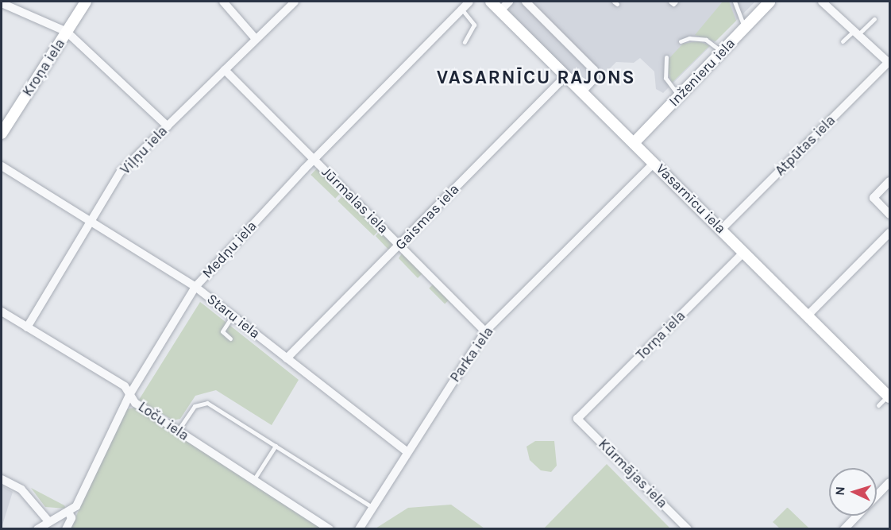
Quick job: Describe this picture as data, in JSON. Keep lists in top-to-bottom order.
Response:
{
  "streets": {
    "street": [
      "Kroņa iela",
      "Inženieru iela",
      "Atpūtas iela",
      "Viļņu iela",
      "Vasarnīcu iela",
      "Jūrmalas iela",
      "Gaismas iela",
      "Medņu iela",
      "Staru iela",
      "Torņa iela",
      "Parka iela",
      "Loču iela",
      "Kūrmājas iela"
    ]
  },
  "crossings": [
    ["Inženieru iela", "Vasarnīcu iela"],
    ["Atpūtas iela", "Vasarnīcu iela"],
    ["Viļņu iela", "Jūrmalas iela"],
    ["Viļņu iela", "Staru iela"],
    ["Viļņu iela", "Loču iela"],
    ["Vasarnīcu iela", "Gaismas iela"],
    ["Vasarnīcu iela", "Torņa iela"],
    ["Vasarnīcu iela", "Parka iela"],
    ["Jūrmalas iela", "Gaismas iela"],
    ["Jūrmalas iela", "Medņu iela"],
    ["Jūrmalas iela", "Parka iela"],
    ["Gaismas iela", "Staru iela"],
    ["Medņu iela", "Staru iela"],
    ["Medņu iela", "Loču iela"],
    ["Staru iela", "Parka iela"],
    ["Torņa iela", "Kūrmājas iela"]
  ],
  "districts": ["VASARNĪCU RAJONS"],
  "north": "left"
}
